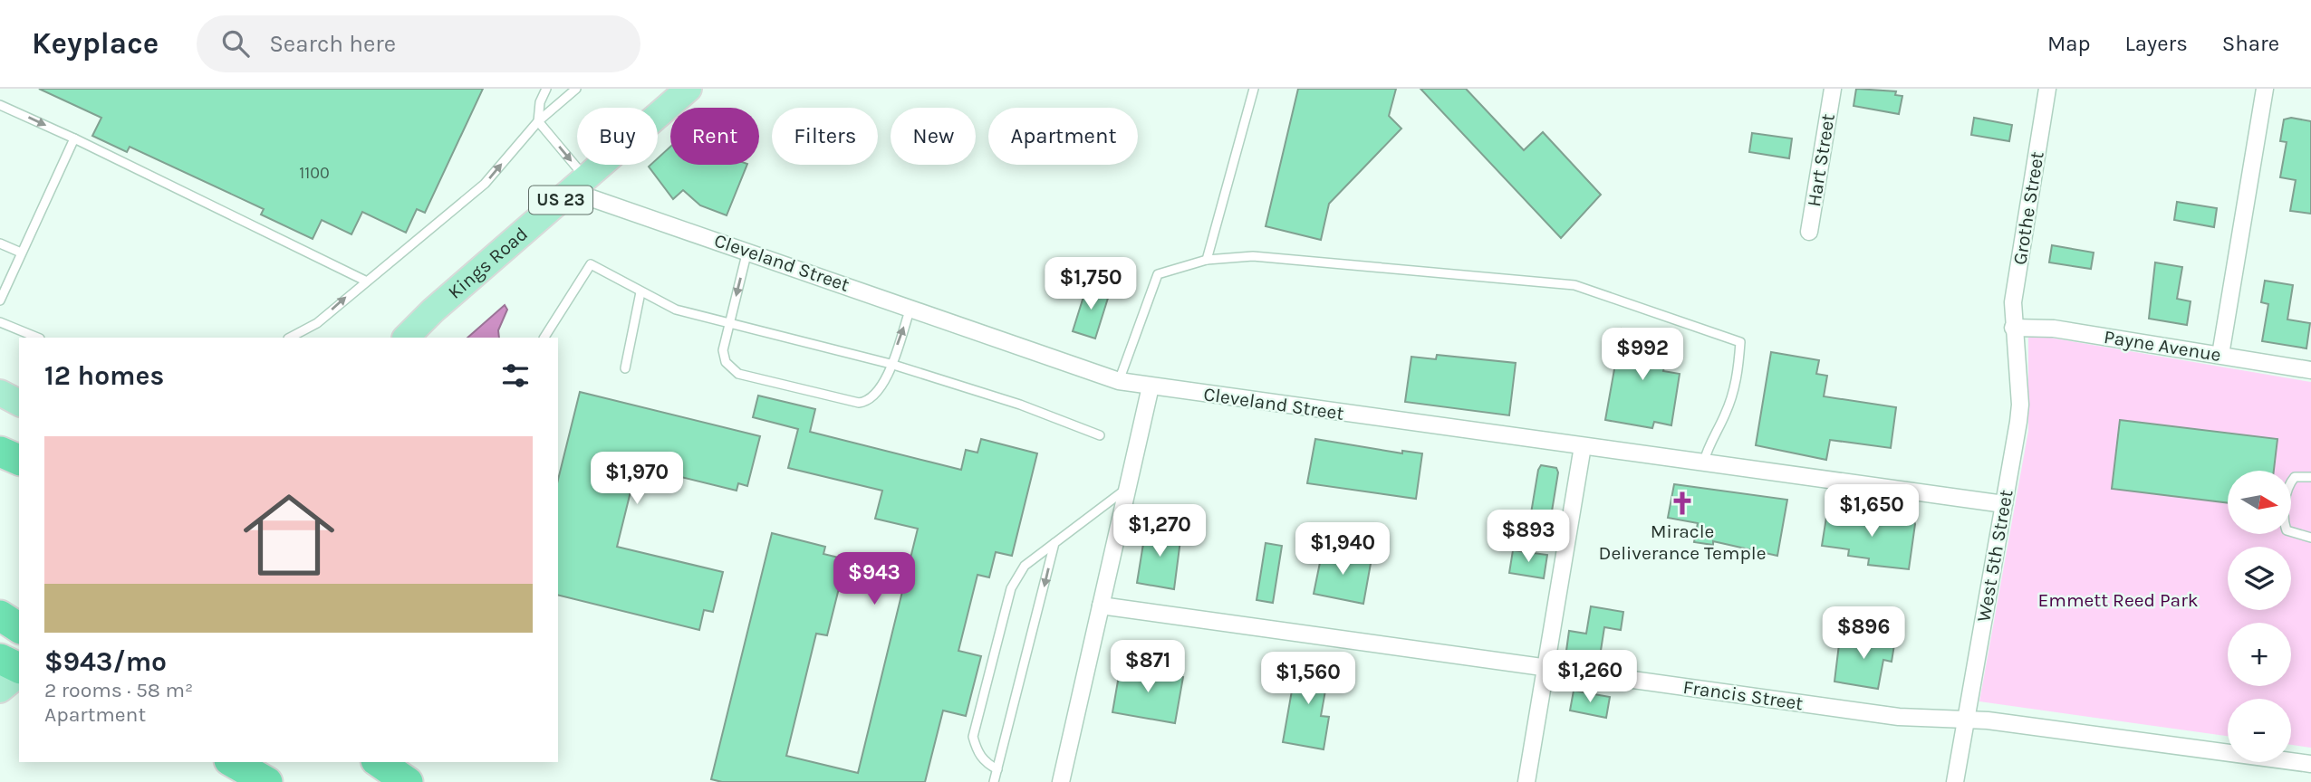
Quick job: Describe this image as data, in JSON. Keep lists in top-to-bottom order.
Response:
{
  "streets": {
    "main road": ["US 23", "Kings Road"],
    "street": [
      "Hart Street",
      "Grothe Street",
      "Cleveland Street",
      "Payne Avenue",
      "West 5th Street",
      "Francis Street"
    ]
  },
  "crossings": [
    ["US 23", "Kings Road"],
    ["Grothe Street", "Payne Avenue"],
    ["Grothe Street", "West 5th Street"],
    ["Kings Road", "Cleveland Street"],
    ["Cleveland Street", "West 5th Street"],
    ["Payne Avenue", "West 5th Street"],
    ["West 5th Street", "Francis Street"]
  ],
  "parks": ["Emmett Reed Park"],
  "places": {
    "church": ["Miracle Deliverance Temple"]
  },
  "house_numbers": ["1100"],
  "north": "right",
  "page": {
    "header": "Keyplace",
    "search": "Search here",
    "nav": ["Map", "Layers", "Share"],
    "chip": [
      "Buy",
      "Rent",
      "Filters",
      "New",
      "Apartment"
    ],
    "price": [
      "$1,750",
      "$992",
      "$1,970",
      "$1,650",
      "$1,270",
      "$893",
      "$1,940",
      "$943",
      "$896",
      "$871",
      "$1,260",
      "$1,560"
    ],
    "heading": "12 homes",
    "list": [
      {
        "name": "$943/mo",
        "note": "2 rooms · 58 m² · Apartment"
      }
    ],
    "map_buttons": ["+", "−"]
  }
}
